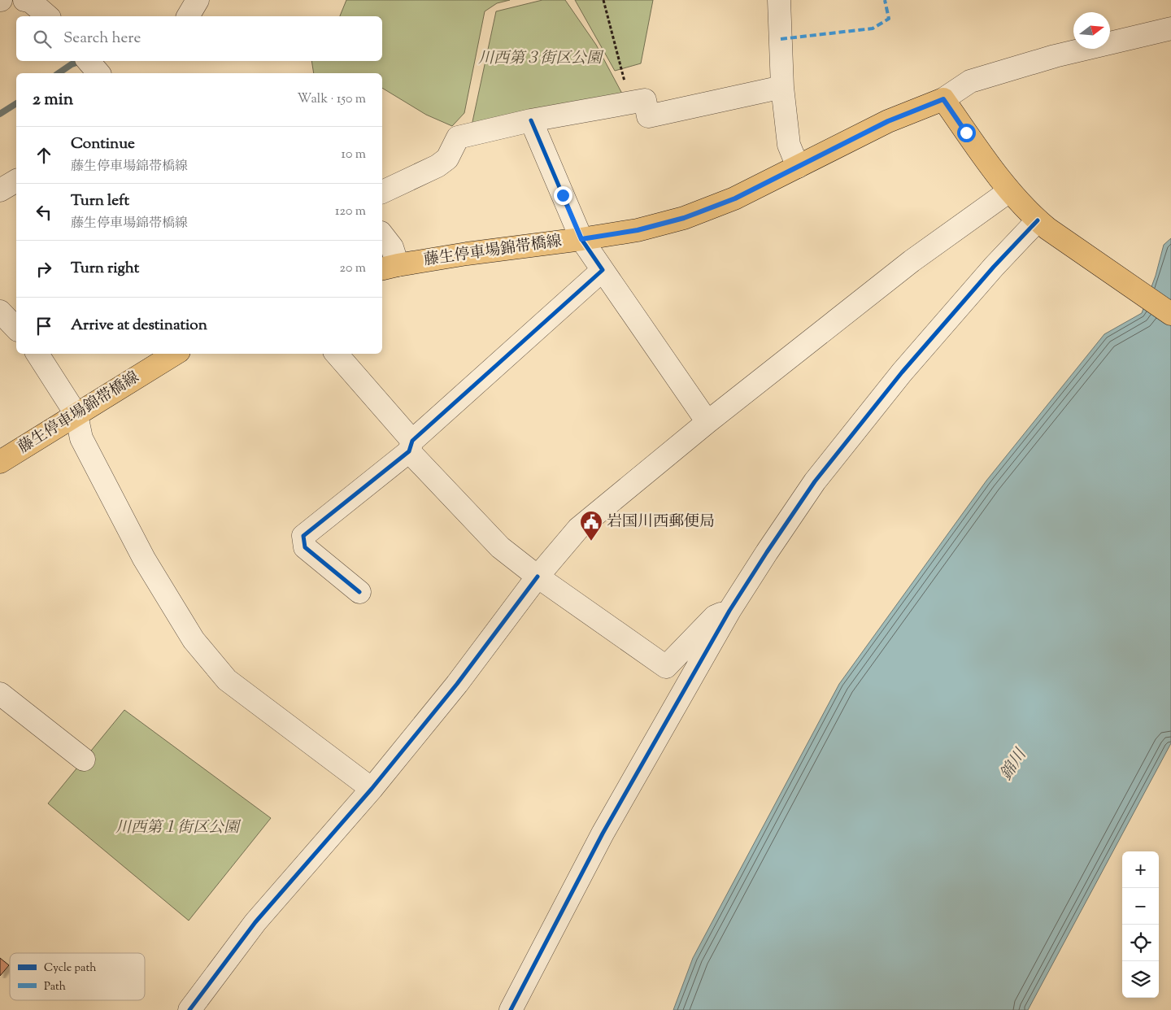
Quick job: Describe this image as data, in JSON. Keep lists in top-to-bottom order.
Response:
{
  "streets": {
    "main road": ["藤生停車場錦帯橋線"]
  },
  "water": ["錦川"],
  "parks": ["川西第３街区公園", "川西第１街区公園"],
  "places": {
    "public building": ["岩国川西郵便局"]
  },
  "legend": ["Cycle path", "Path"],
  "north": "right",
  "page": {
    "search": "Search here",
    "heading": ["2 min", "Walk · 150 m"],
    "list": [
      ["Continue", "藤生停車場錦帯橋線", "10 m"],
      ["Turn left", "藤生停車場錦帯橋線", "120 m"],
      ["Turn right", "20 m"],
      "Arrive at destination"
    ],
    "map_buttons": ["+", "−"]
  }
}
